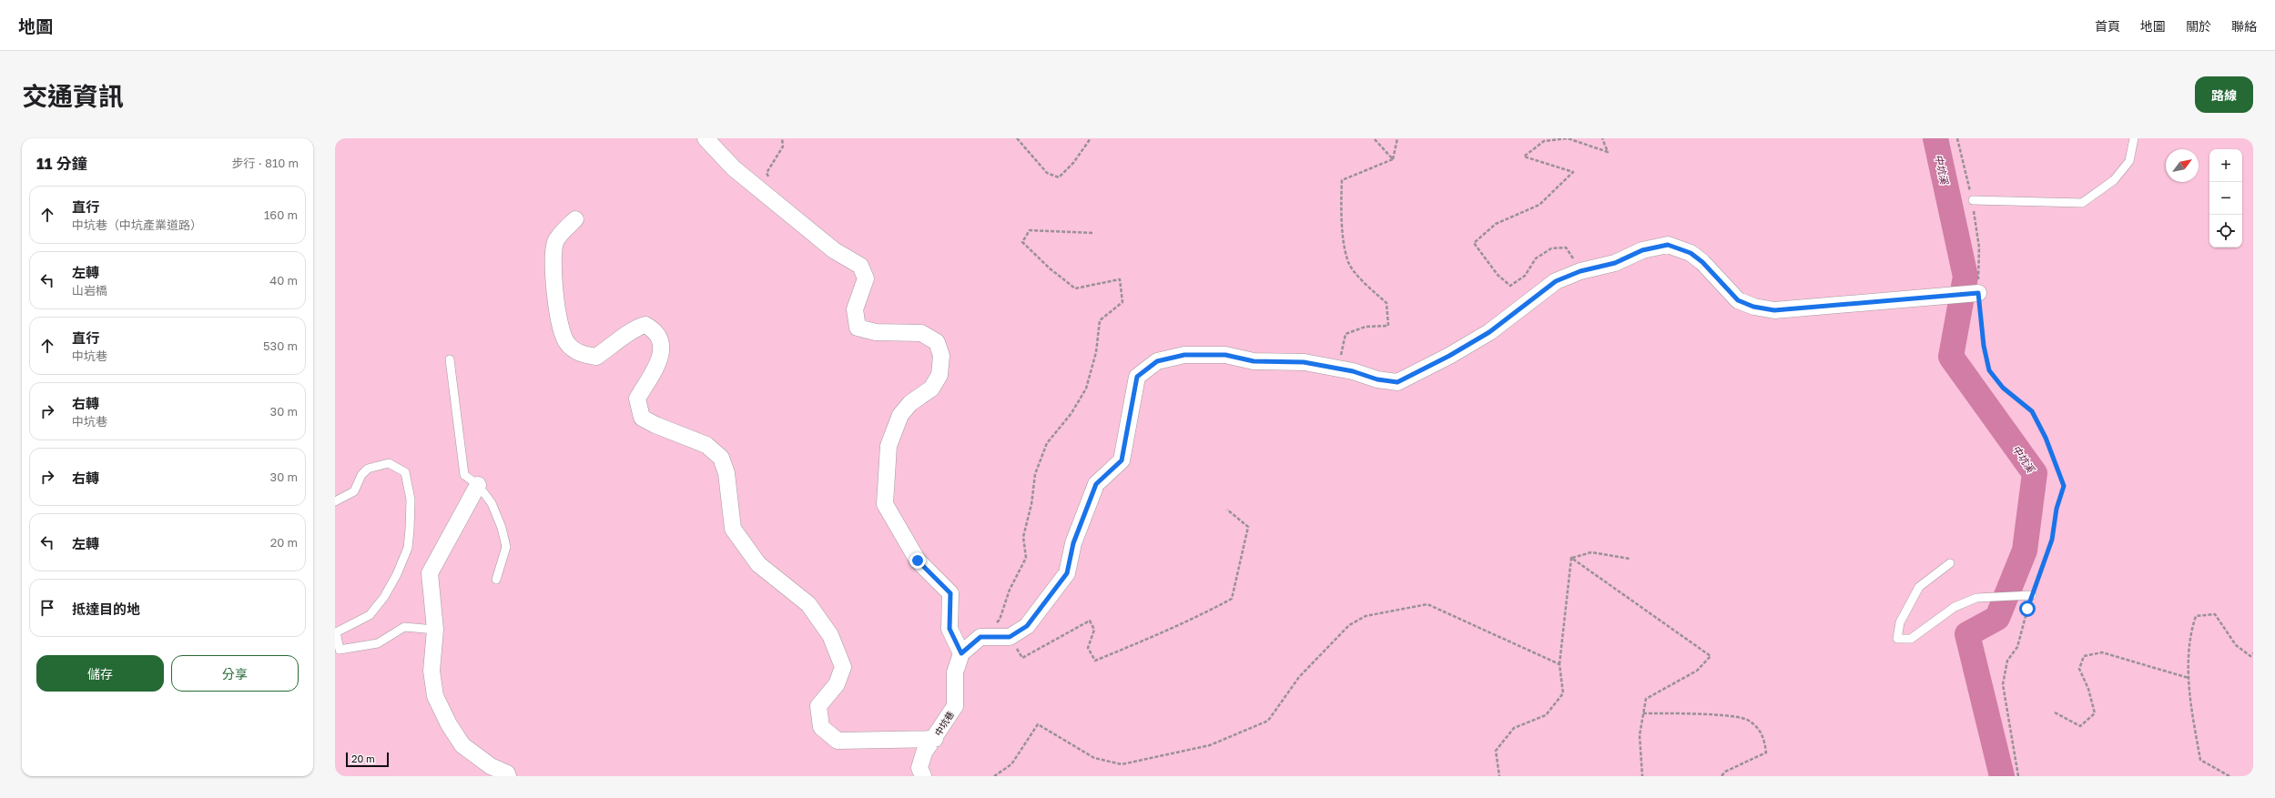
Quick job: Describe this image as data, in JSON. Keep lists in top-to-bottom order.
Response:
{
  "streets": {
    "street": ["中坑巷"]
  },
  "water": ["中坑溪"],
  "scale_bar": "20 m",
  "north": "top right",
  "page": {
    "header": "地圖",
    "nav": [
      "首頁",
      "地圖",
      "關於",
      "聯絡"
    ],
    "title": "交通資訊",
    "buttons": [
      "路線",
      ["儲存", "分享"]
    ],
    "heading": ["11 分鐘", "步行 · 810 m"],
    "map_buttons": ["+", "−"],
    "list": [
      ["直行", "中坑巷（中坑產業道路）", "160 m"],
      ["左轉", "山岩橋", "40 m"],
      ["直行", "中坑巷", "530 m"],
      ["右轉", "中坑巷", "30 m"],
      ["右轉", "30 m"],
      ["左轉", "20 m"],
      "抵達目的地"
    ],
    "scale": "20 m"
  }
}
